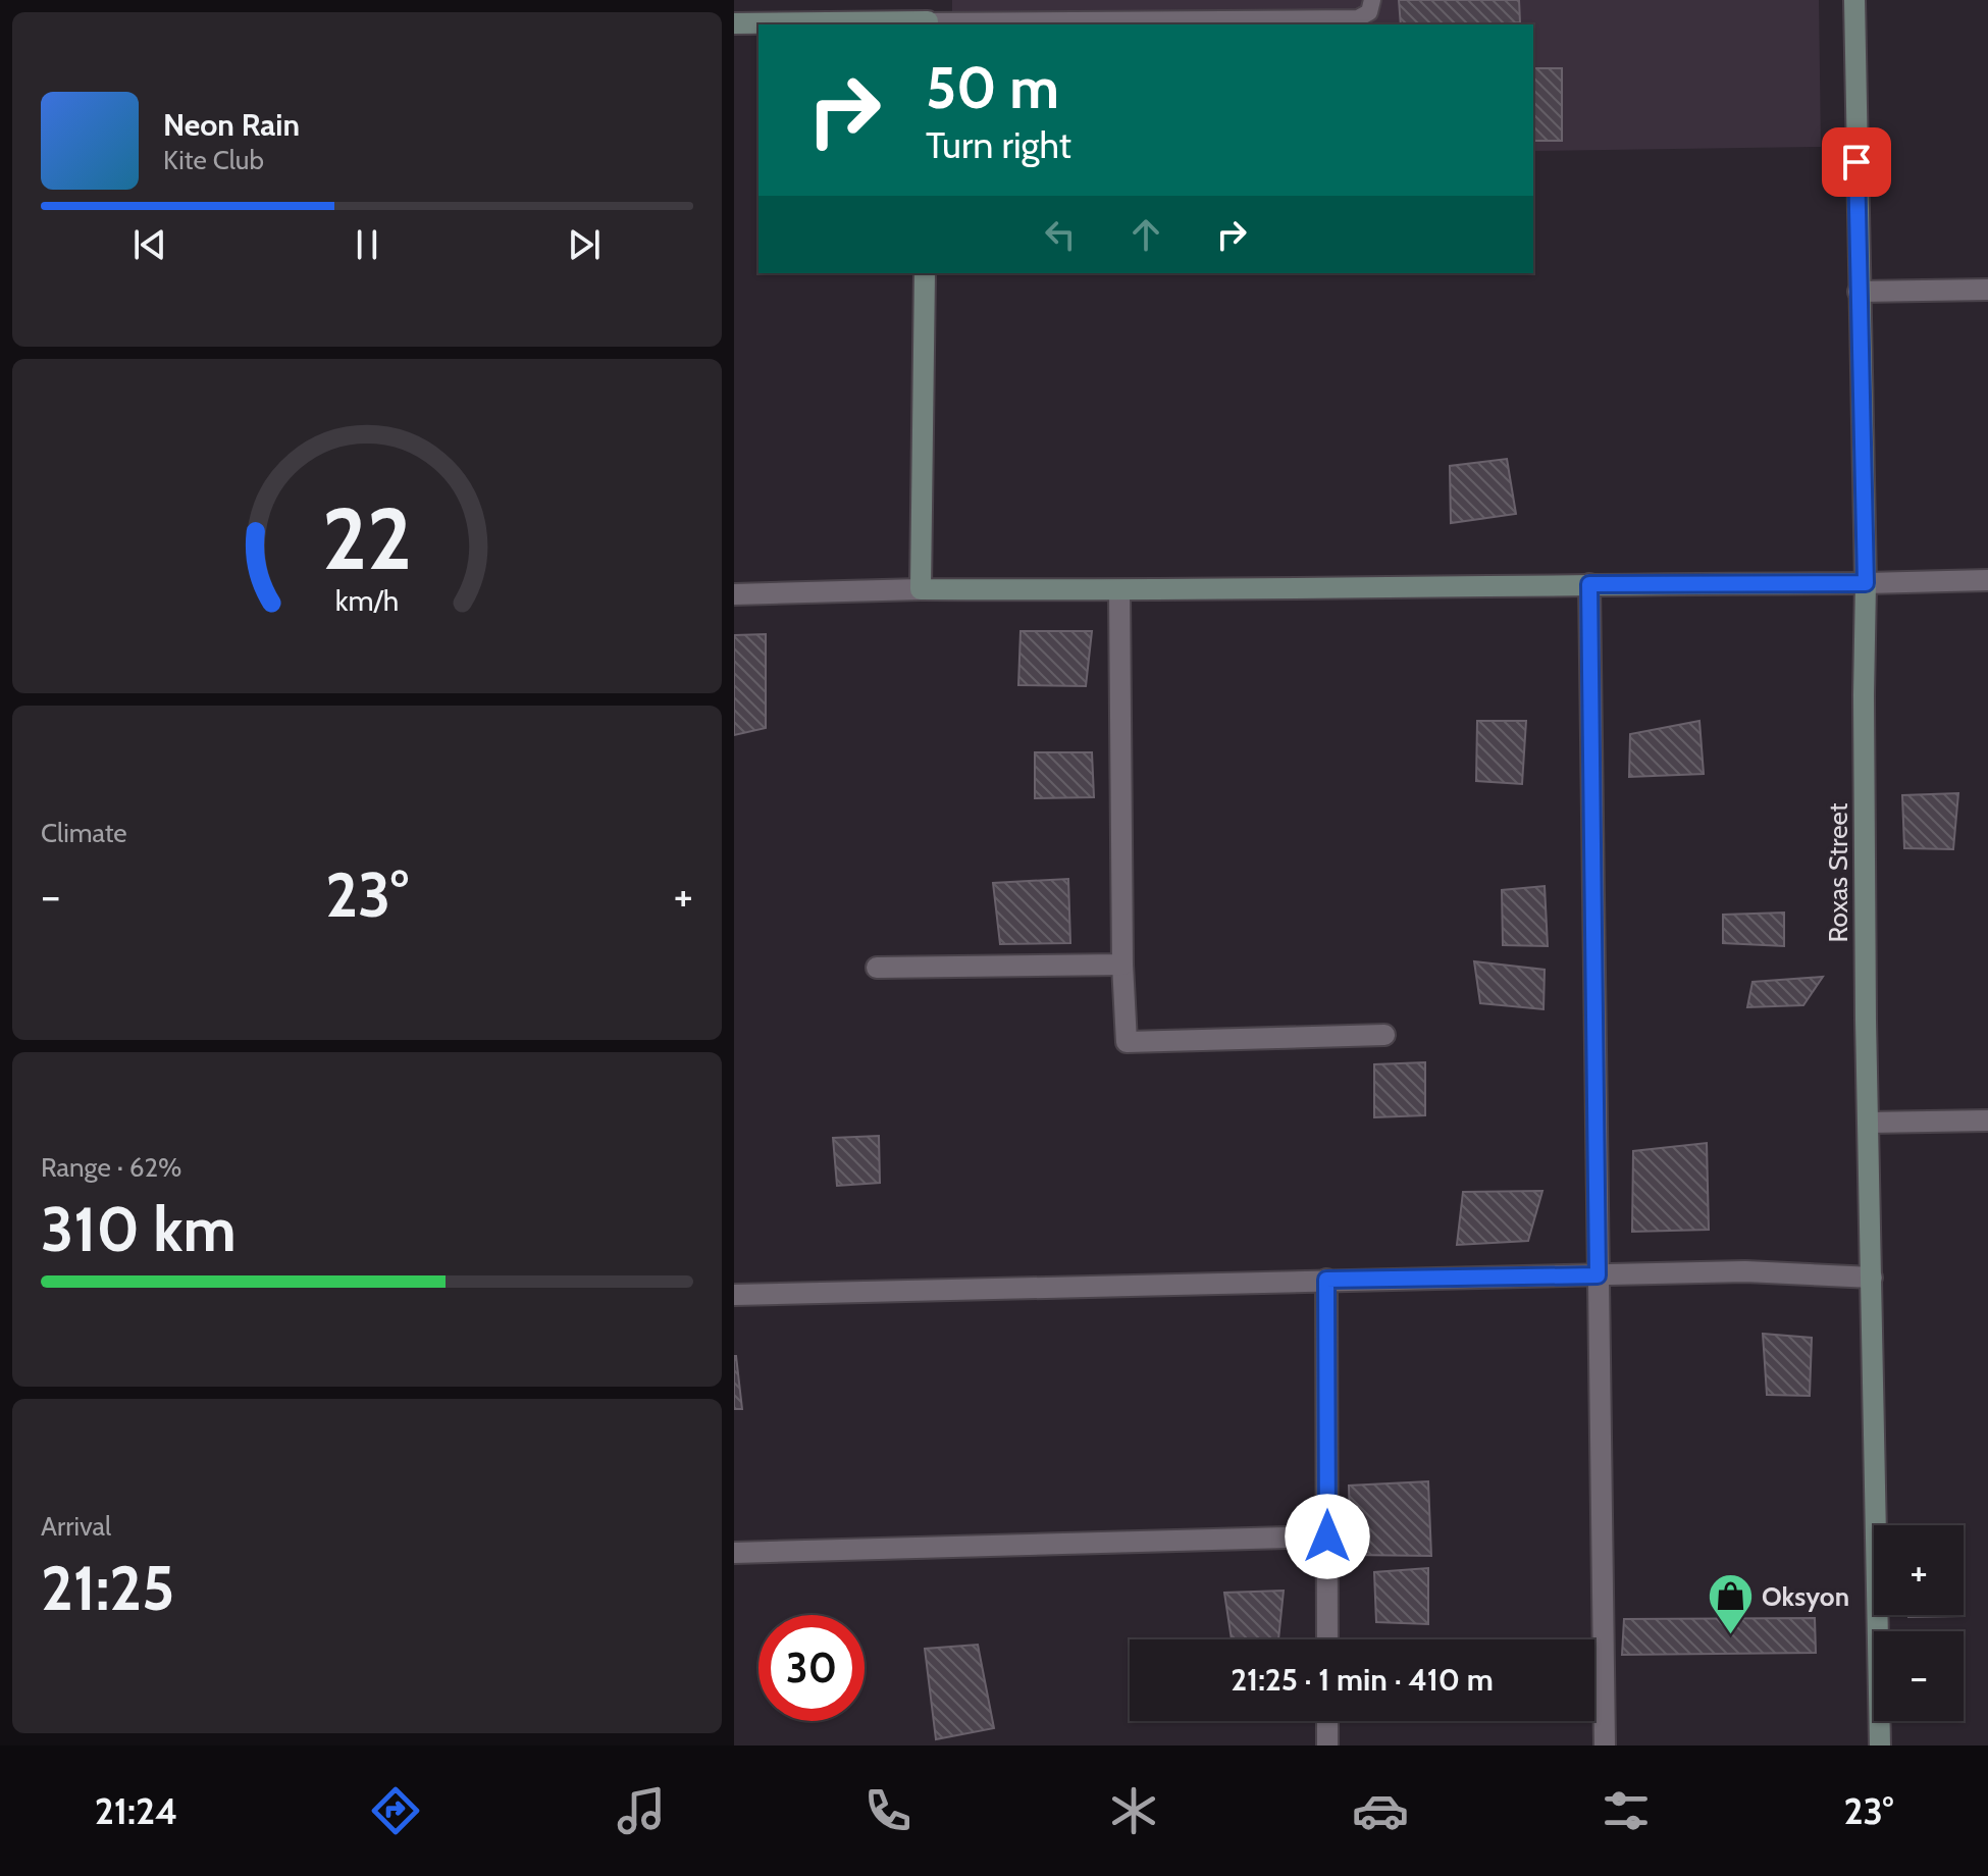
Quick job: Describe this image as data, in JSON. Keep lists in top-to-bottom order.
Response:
{
  "streets": {
    "street": ["Roxas Street"]
  },
  "places": {
    "shop": ["Oksyon"]
  },
  "page": {
    "turn": ["50 m", "Turn right"],
    "song": ["Neon Rain", "Kite Club"],
    "tile": [
      "Climate",
      ["Range · 62%", "310 km"],
      ["Arrival", "21:25"]
    ],
    "heat": ["−", "23°", "+"],
    "map_buttons": ["+", "−"],
    "limit": "30",
    "trip": "21:25 · 1 min · 410 m",
    "tabs": ["21:24", "23°"],
    "gauge": ["22", "km/h"]
  }
}
